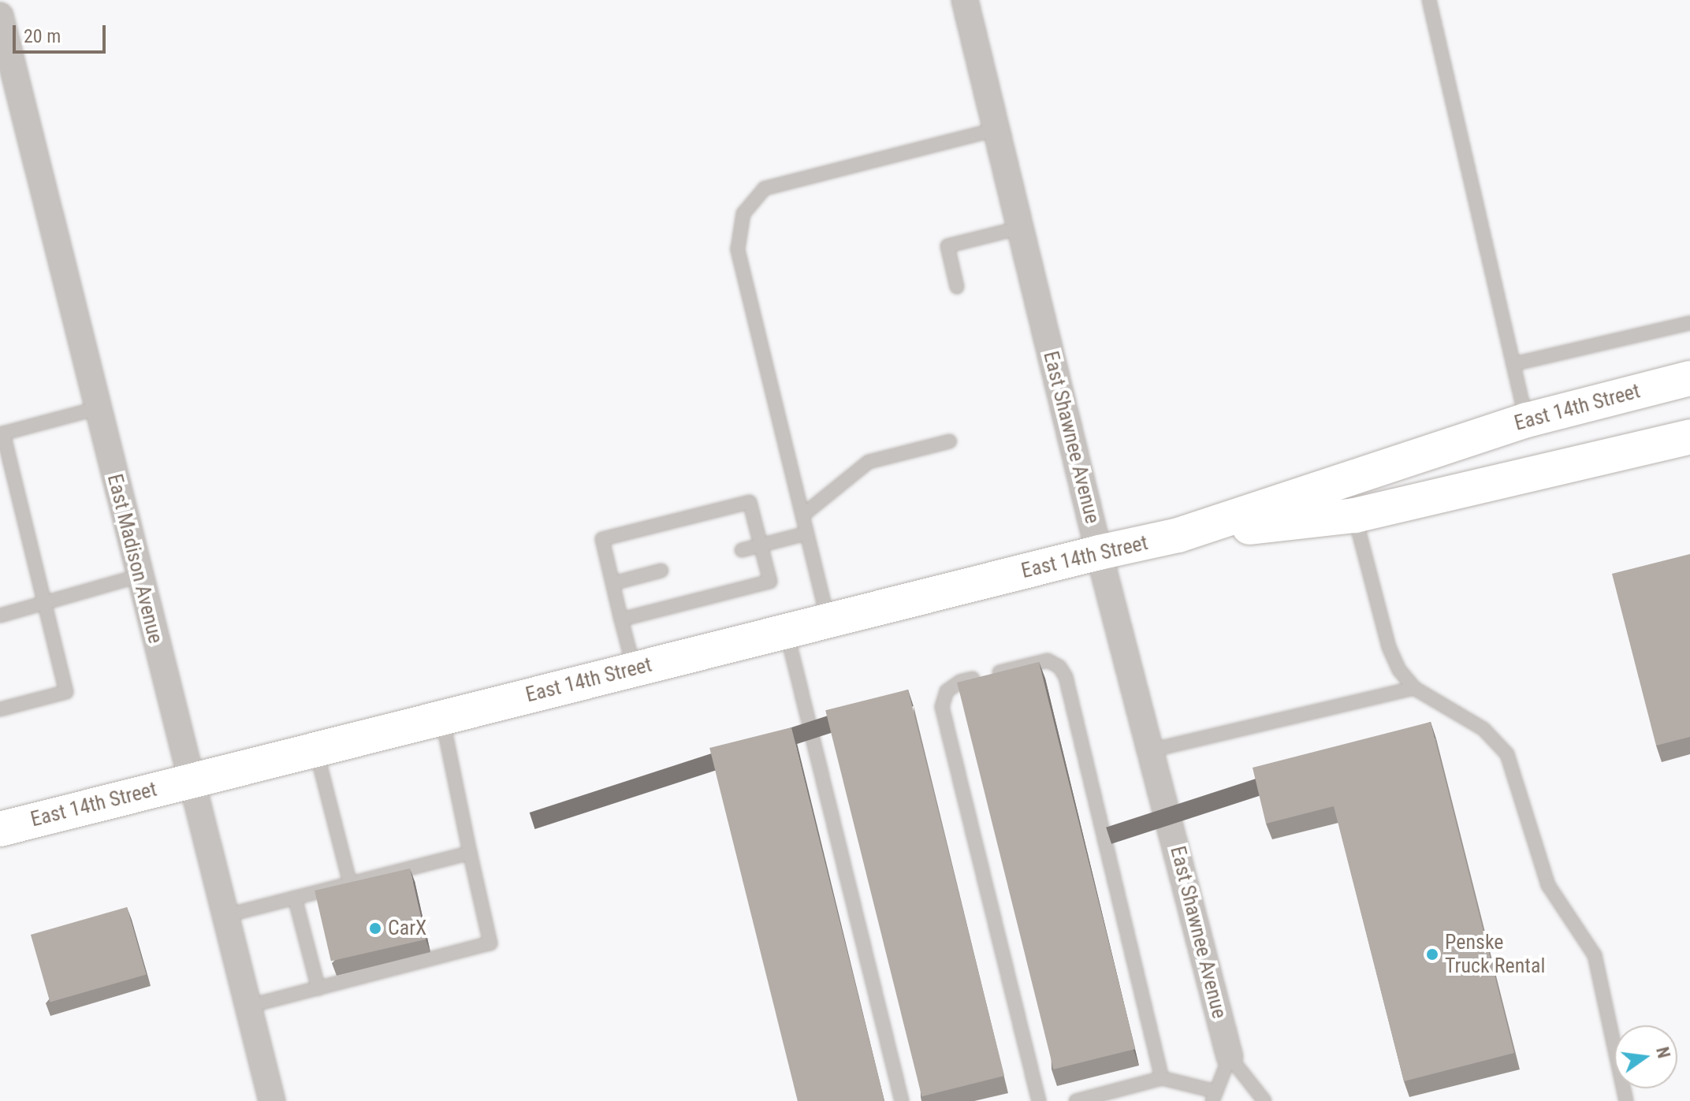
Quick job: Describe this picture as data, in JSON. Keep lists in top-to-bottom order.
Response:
{
  "streets": {
    "main road": ["East 14th Street"],
    "street": ["East Shawnee Avenue", "East Madison Avenue"]
  },
  "crossings": [
    ["East 14th Street", "East Shawnee Avenue"],
    ["East 14th Street", "East Madison Avenue"]
  ],
  "places": ["CarX", "Penske Truck Rental"],
  "scale_bar": "20 m",
  "north": "right"
}
